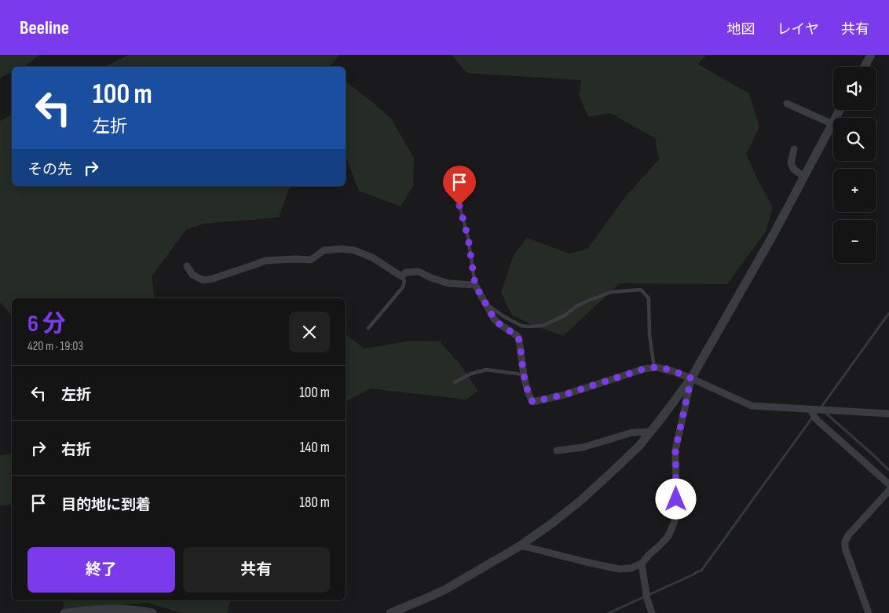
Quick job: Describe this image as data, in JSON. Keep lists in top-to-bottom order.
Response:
{
  "page": {
    "header": "Beeline",
    "nav": ["地図", "レイヤ", "共有"],
    "map_buttons": ["+", "−"],
    "turn": ["100 m", "左折"],
    "then": "その先",
    "heading": ["6 分", "420 m · 19:03"],
    "list": [
      {
        "name": "左折",
        "value": "100 m"
      },
      {
        "name": "右折",
        "value": "140 m"
      },
      {
        "name": "目的地に到着",
        "value": "180 m"
      }
    ],
    "buttons": ["終了", "共有"]
  }
}
